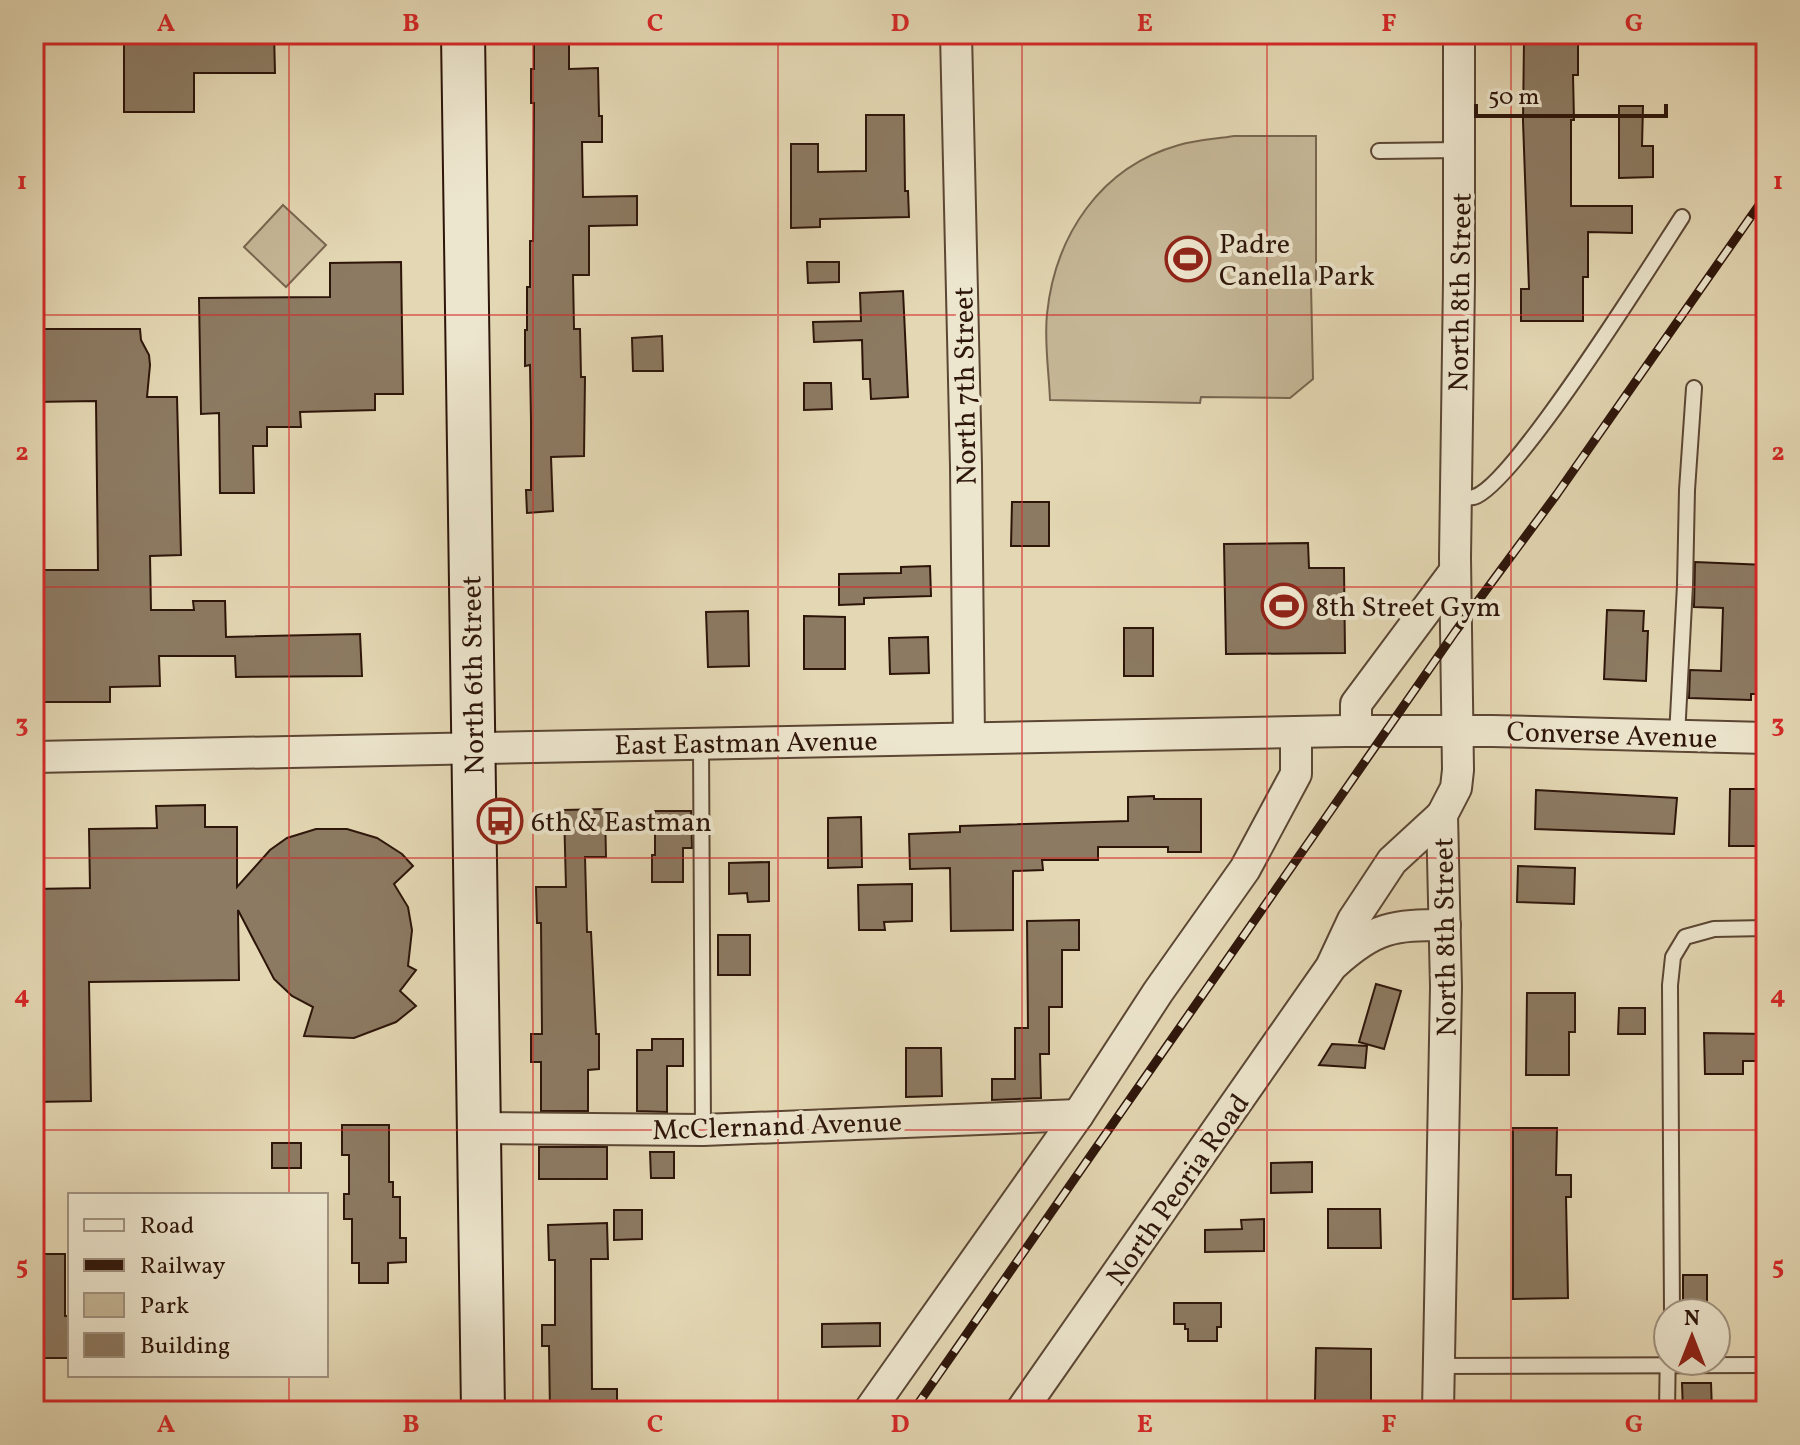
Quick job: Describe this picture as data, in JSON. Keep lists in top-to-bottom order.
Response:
{
  "streets": {
    "main road": ["North 6th Street"],
    "street": [
      "North 8th Street",
      "North 7th Street",
      "Converse Avenue",
      "East Eastman Avenue",
      "McClernand Avenue",
      "North Peoria Road"
    ]
  },
  "crossings": [
    ["North 8th Street", "Converse Avenue"],
    ["North 8th Street", "East Eastman Avenue"],
    ["North 8th Street", "North Peoria Road"],
    ["North 7th Street", "East Eastman Avenue"],
    ["North 6th Street", "East Eastman Avenue"],
    ["North 6th Street", "McClernand Avenue"],
    ["Converse Avenue", "East Eastman Avenue"]
  ],
  "places": {
    "sports": ["Padre Canella Park", "8th Street Gym"],
    "bus stop": ["6th & Eastman"]
  },
  "legend": [
    "Road",
    "Railway",
    "Park",
    "Building"
  ],
  "scale_bar": "50 m",
  "north": "top",
  "grid": {
    "columns": [
      "A",
      "B",
      "C",
      "D",
      "E",
      "F",
      "G"
    ],
    "rows": [
      "1",
      "2",
      "3",
      "4",
      "5"
    ]
  }
}
